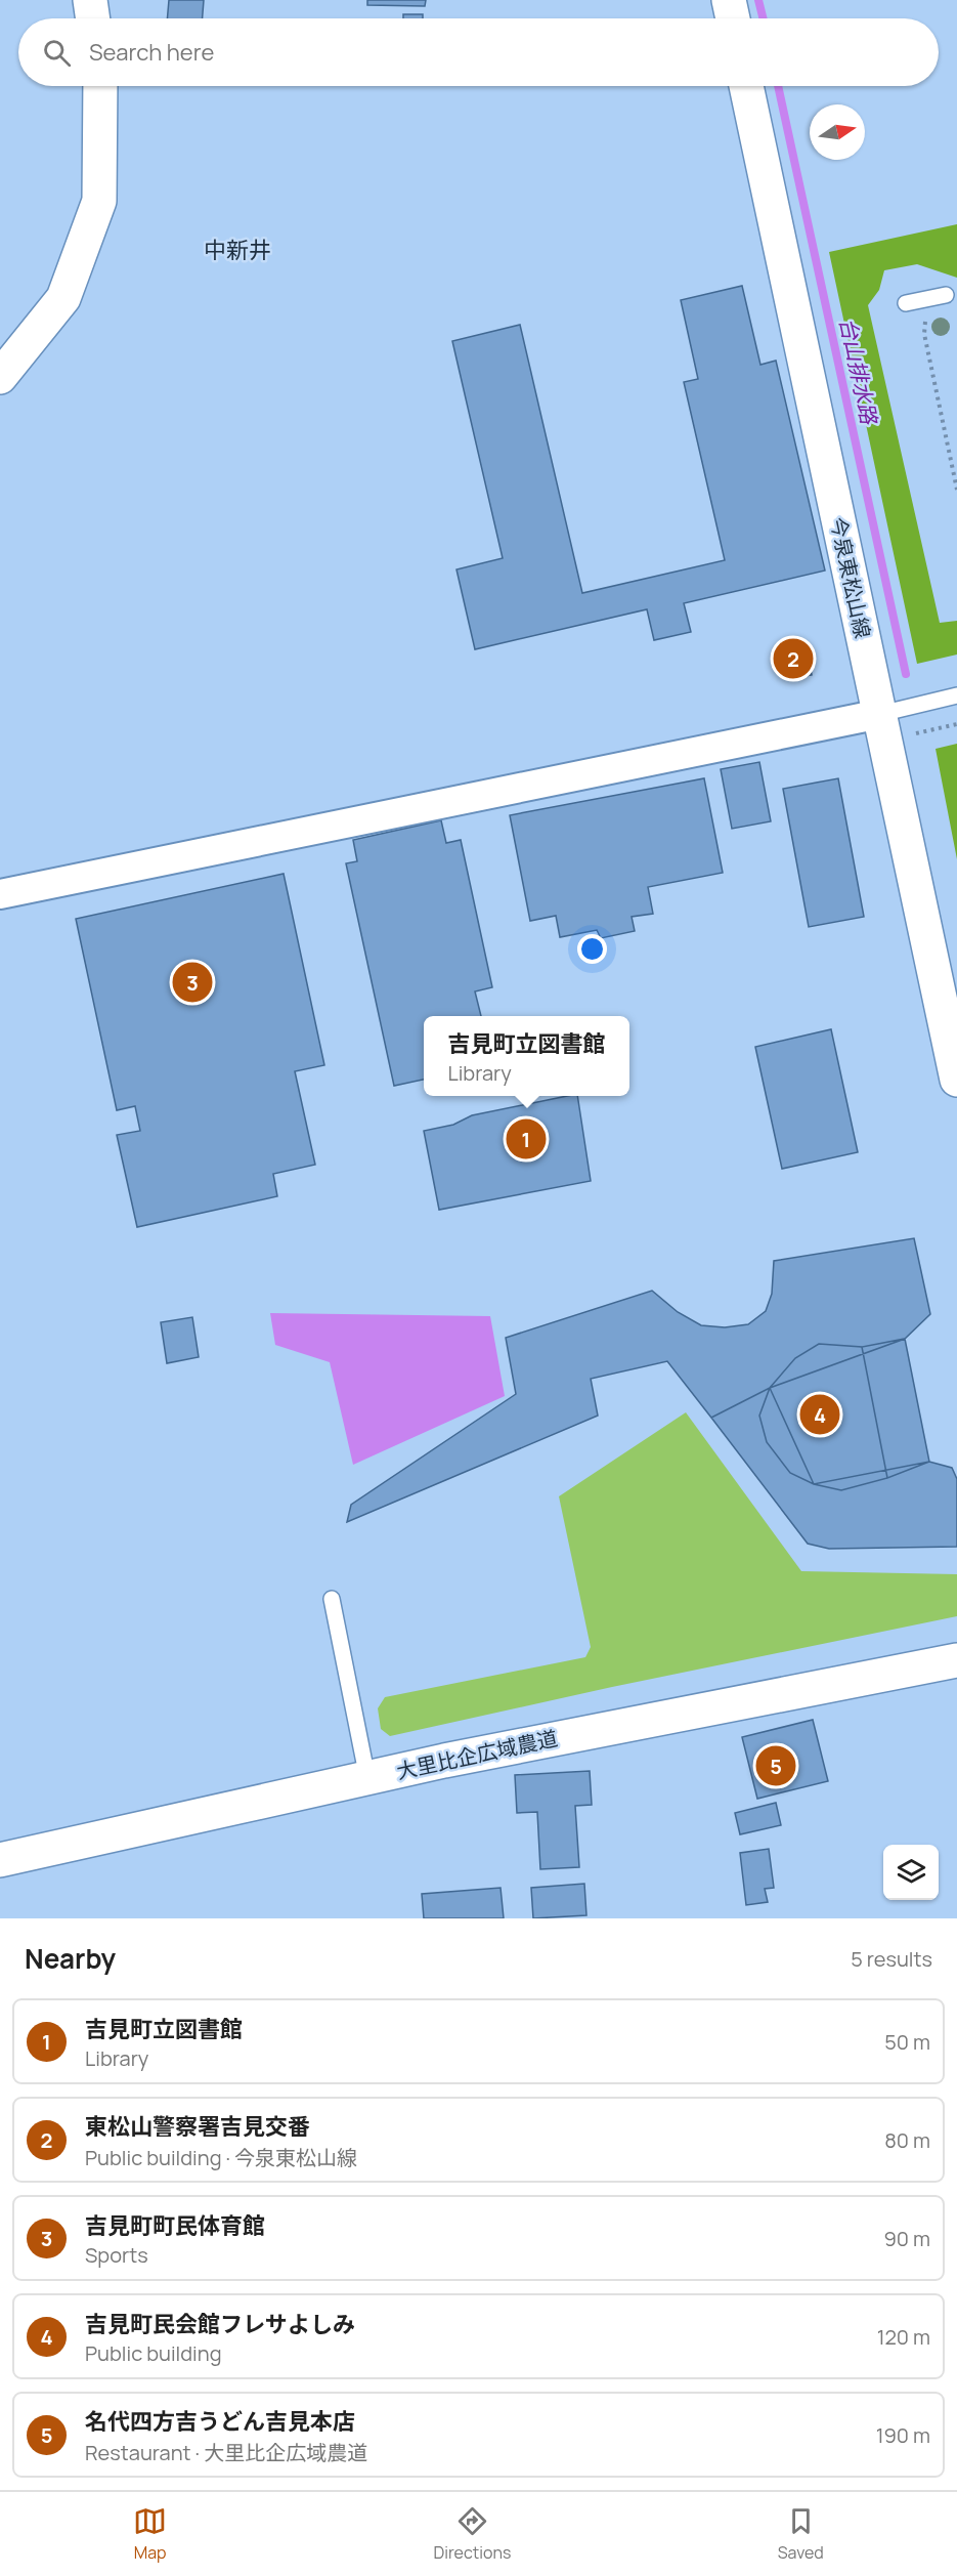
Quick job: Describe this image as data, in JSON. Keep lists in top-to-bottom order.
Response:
{
  "streets": {
    "street": ["今泉東松山線", "大里比企広域農道"]
  },
  "districts": ["中新井"],
  "water": ["台山排水路"],
  "north": "right",
  "page": {
    "search": "Search here",
    "pins": [
      "2",
      "3",
      "1",
      "4",
      "5"
    ],
    "popup": ["吉見町立図書館", "Library"],
    "heading": ["Nearby", "5 results"],
    "list": [
      {
        "mark": "1",
        "name": "吉見町立図書館",
        "note": "Library",
        "value": "50 m"
      },
      {
        "mark": "2",
        "name": "東松山警察署吉見交番",
        "note": "Public building · 今泉東松山線",
        "value": "80 m"
      },
      {
        "mark": "3",
        "name": "吉見町町民体育館",
        "note": "Sports",
        "value": "90 m"
      },
      {
        "mark": "4",
        "name": "吉見町民会館フレサよしみ",
        "note": "Public building",
        "value": "120 m"
      },
      {
        "mark": "5",
        "name": "名代四方吉うどん吉見本店",
        "note": "Restaurant · 大里比企広域農道",
        "value": "190 m"
      }
    ],
    "nav": ["Map", "Directions", "Saved"]
  }
}
